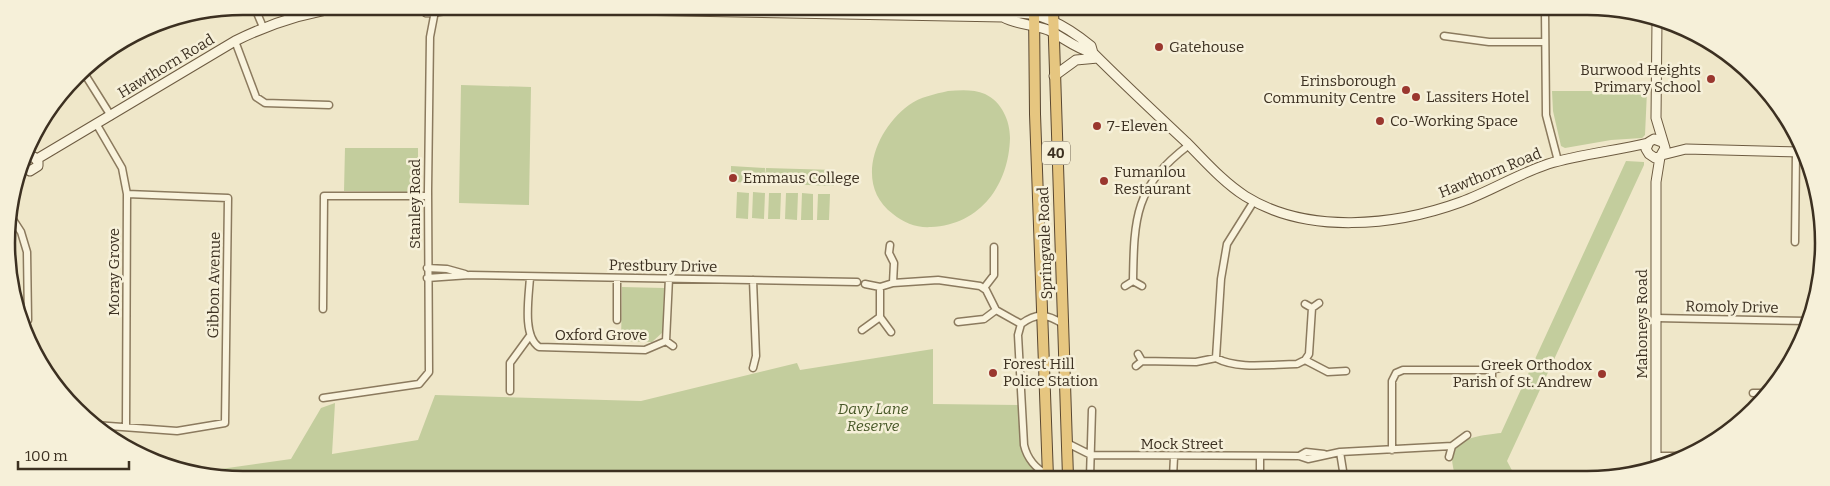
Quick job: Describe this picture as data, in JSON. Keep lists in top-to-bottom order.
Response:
{
  "streets": {
    "highway": ["40", "Springvale Road"],
    "main road": ["Hawthorn Road", "Mahoneys Road"],
    "street": [
      "Stanley Road",
      "Prestbury Drive",
      "Moray Grove",
      "Gibbon Avenue",
      "Romoly Drive",
      "Oxford Grove",
      "Mock Street"
    ]
  },
  "crossings": [
    ["Hawthorn Road", "Springvale Road"],
    ["Hawthorn Road", "Moray Grove"],
    ["Hawthorn Road", "Mahoneys Road"],
    ["Stanley Road", "Prestbury Drive"],
    ["Springvale Road", "Mock Street"],
    ["Moray Grove", "Gibbon Avenue"],
    ["Romoly Drive", "Mahoneys Road"]
  ],
  "parks": ["Davy Lane Reserve"],
  "places": [
    "Gatehouse",
    "Burwood Heights Primary School",
    "Erinsborough Community Centre",
    "Lassiters Hotel",
    "Co-Working Space",
    "7-Eleven",
    "Emmaus College",
    "Fumanlou Restaurant",
    "Forest Hill Police Station",
    "Greek Orthodox Parish of St. Andrew"
  ],
  "scale_bar": "100 m"
}
